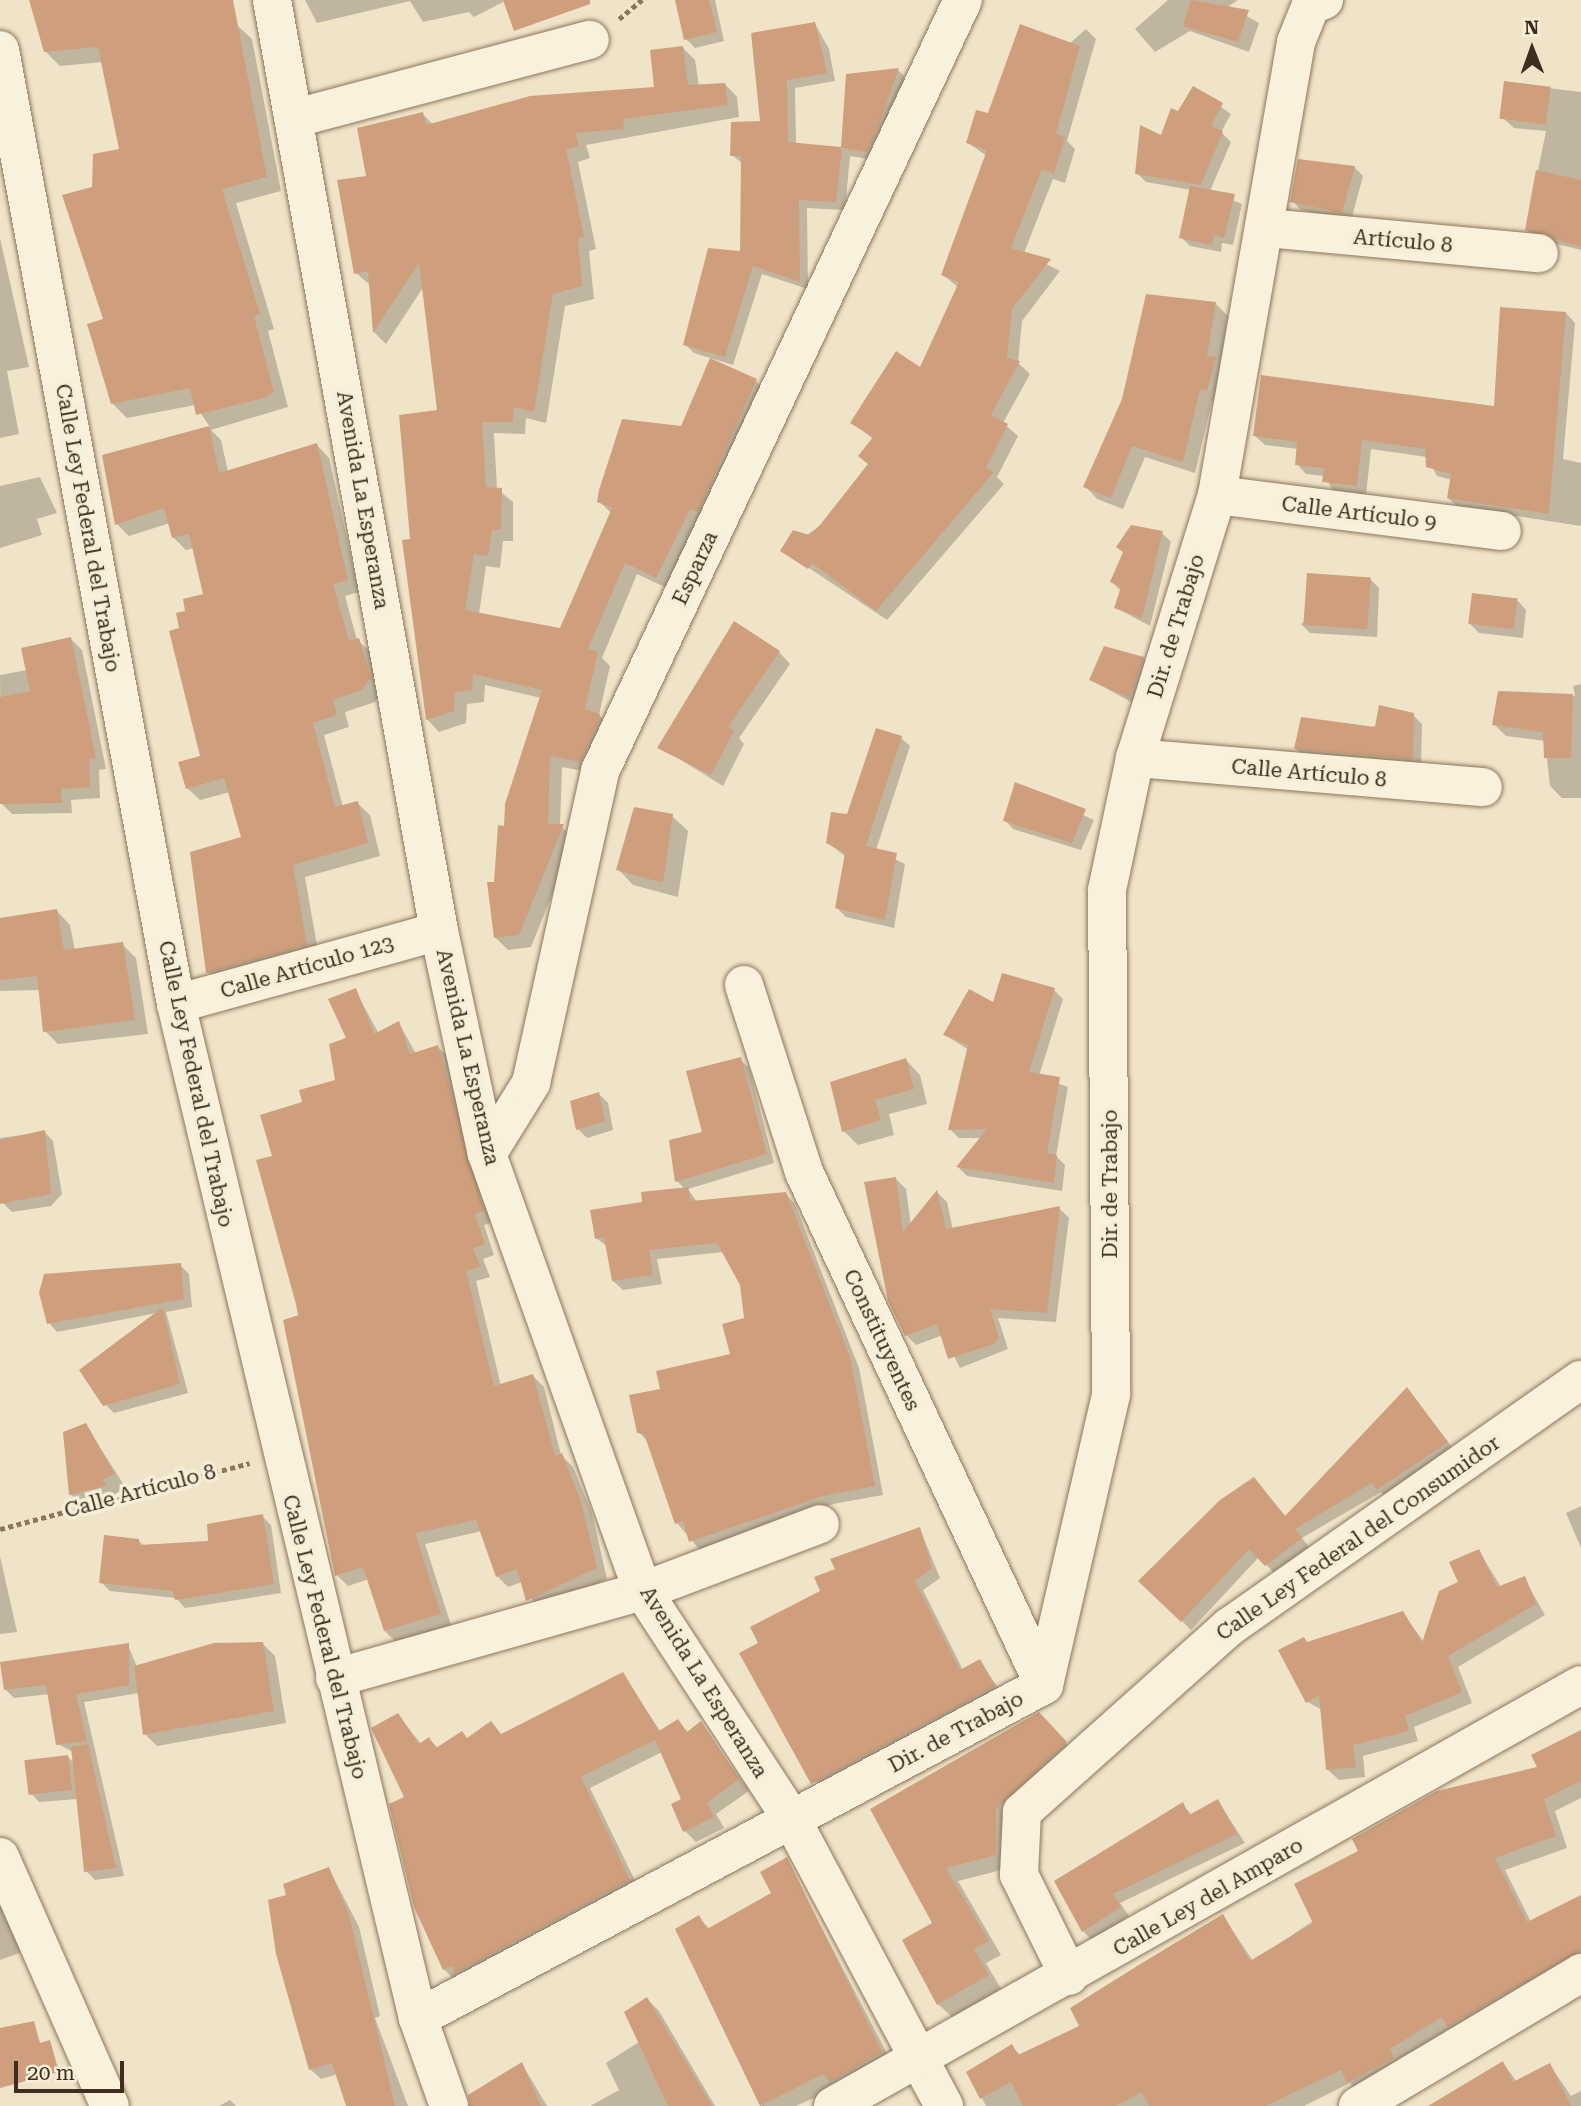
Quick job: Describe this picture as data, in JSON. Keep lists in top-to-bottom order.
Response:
{
  "streets": {
    "street": [
      "Artículo 8",
      "Avenida La Esperanza",
      "Calle Artículo 9",
      "Calle Ley Federal del Trabajo",
      "Esparza",
      "Dir. de Trabajo",
      "Calle Artículo 8",
      "Calle Artículo 123",
      "Constituyentes",
      "Calle Ley Federal del Consumidor",
      "Calle Ley del Amparo"
    ]
  },
  "crossings": [
    ["Artículo 8", "Dir. de Trabajo"],
    ["Avenida La Esperanza", "Esparza"],
    ["Avenida La Esperanza", "Dir. de Trabajo"],
    ["Avenida La Esperanza", "Calle Artículo 123"],
    ["Avenida La Esperanza", "Calle Ley del Amparo"],
    ["Calle Artículo 9", "Dir. de Trabajo"],
    ["Calle Ley Federal del Trabajo", "Dir. de Trabajo"],
    ["Calle Ley Federal del Trabajo", "Calle Artículo 8"],
    ["Calle Ley Federal del Trabajo", "Calle Artículo 123"],
    ["Dir. de Trabajo", "Calle Artículo 8"],
    ["Dir. de Trabajo", "Constituyentes"],
    ["Calle Ley Federal del Consumidor", "Calle Ley del Amparo"]
  ],
  "scale_bar": "20 m",
  "north": "top"
}
